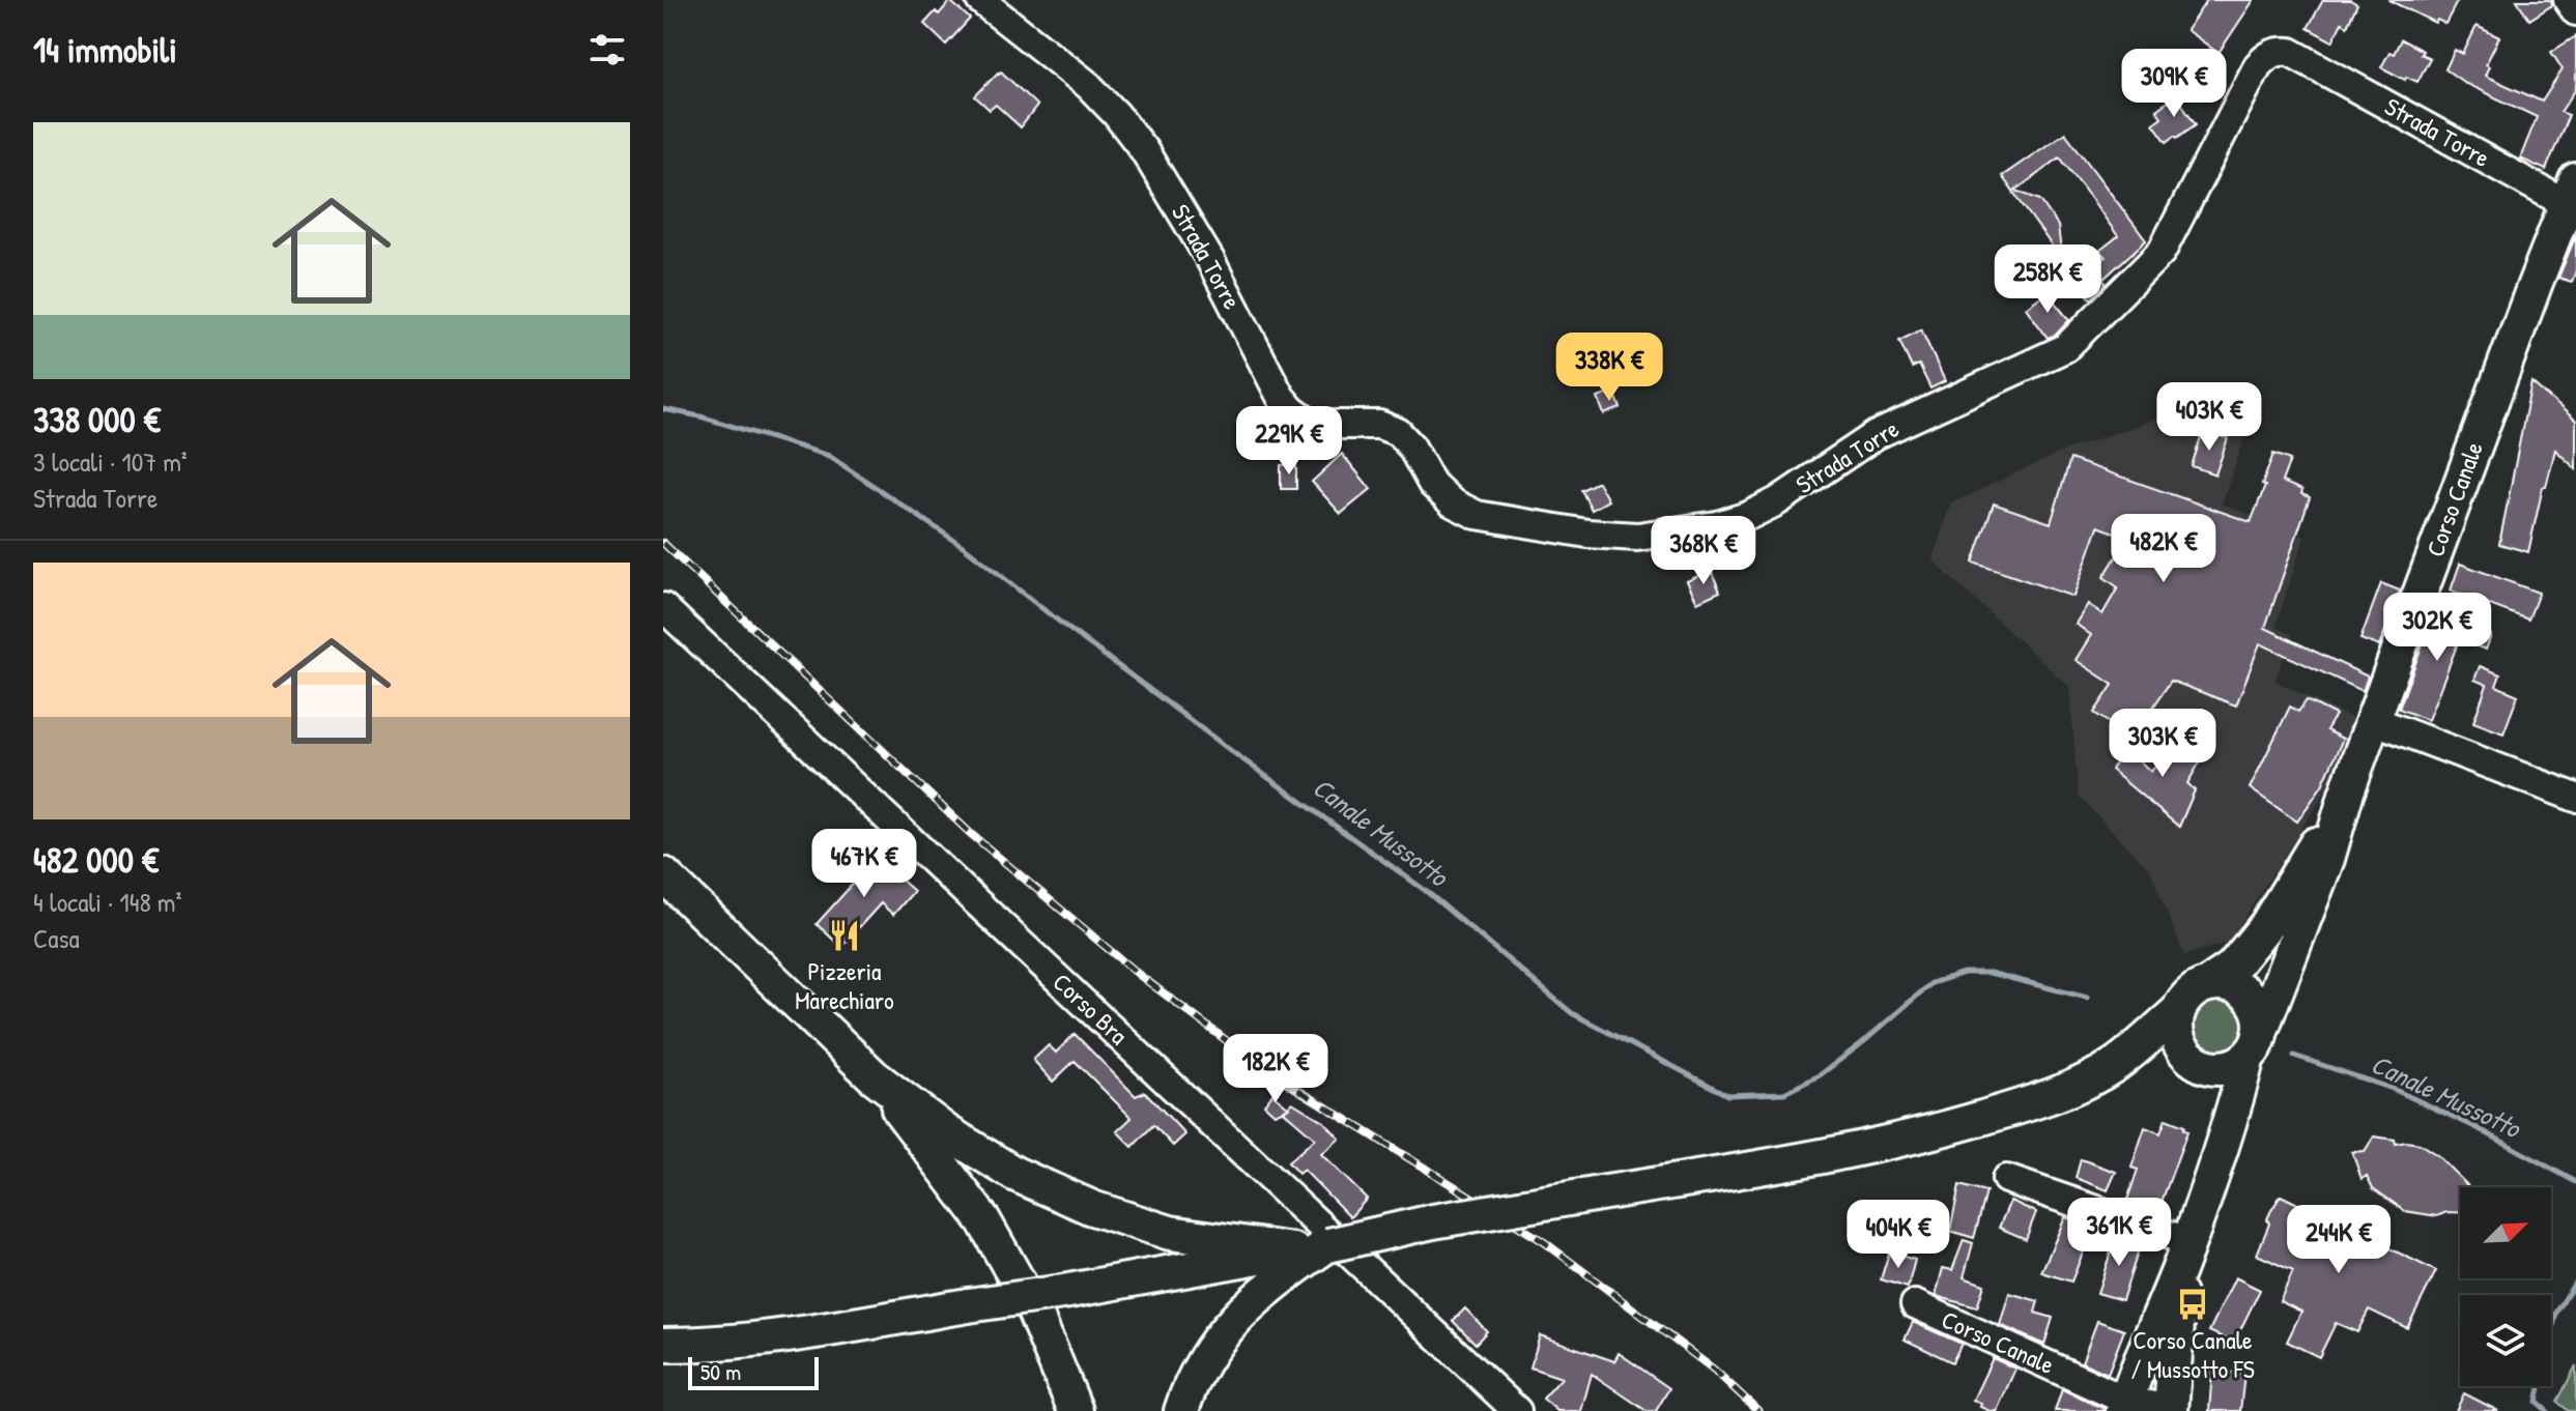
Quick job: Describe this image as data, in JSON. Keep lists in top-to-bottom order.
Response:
{
  "streets": {
    "main road": ["Corso Canale"],
    "street": ["Strada Torre", "Corso Bra"]
  },
  "crossings": [
    ["Strada Torre", "Corso Canale"]
  ],
  "water": ["Canale Mussotto"],
  "places": {
    "restaurant": ["Pizzeria Marechiaro"],
    "bus stop": ["Corso Canale / Mussotto FS"]
  },
  "scale_bar": "50 m",
  "north": "top right",
  "page": {
    "heading": "14 immobili",
    "price": [
      "309K €",
      "258K €",
      "338K €",
      "403K €",
      "229K €",
      "482K €",
      "368K €",
      "302K €",
      "303K €",
      "467K €",
      "182K €",
      "361K €",
      "404K €",
      "244K €"
    ],
    "list": [
      {
        "name": "338 000 €",
        "note": "3 locali · 107 m² · Strada Torre"
      },
      {
        "name": "482 000 €",
        "note": "4 locali · 148 m² · Casa"
      }
    ],
    "scale": "50 m"
  }
}
